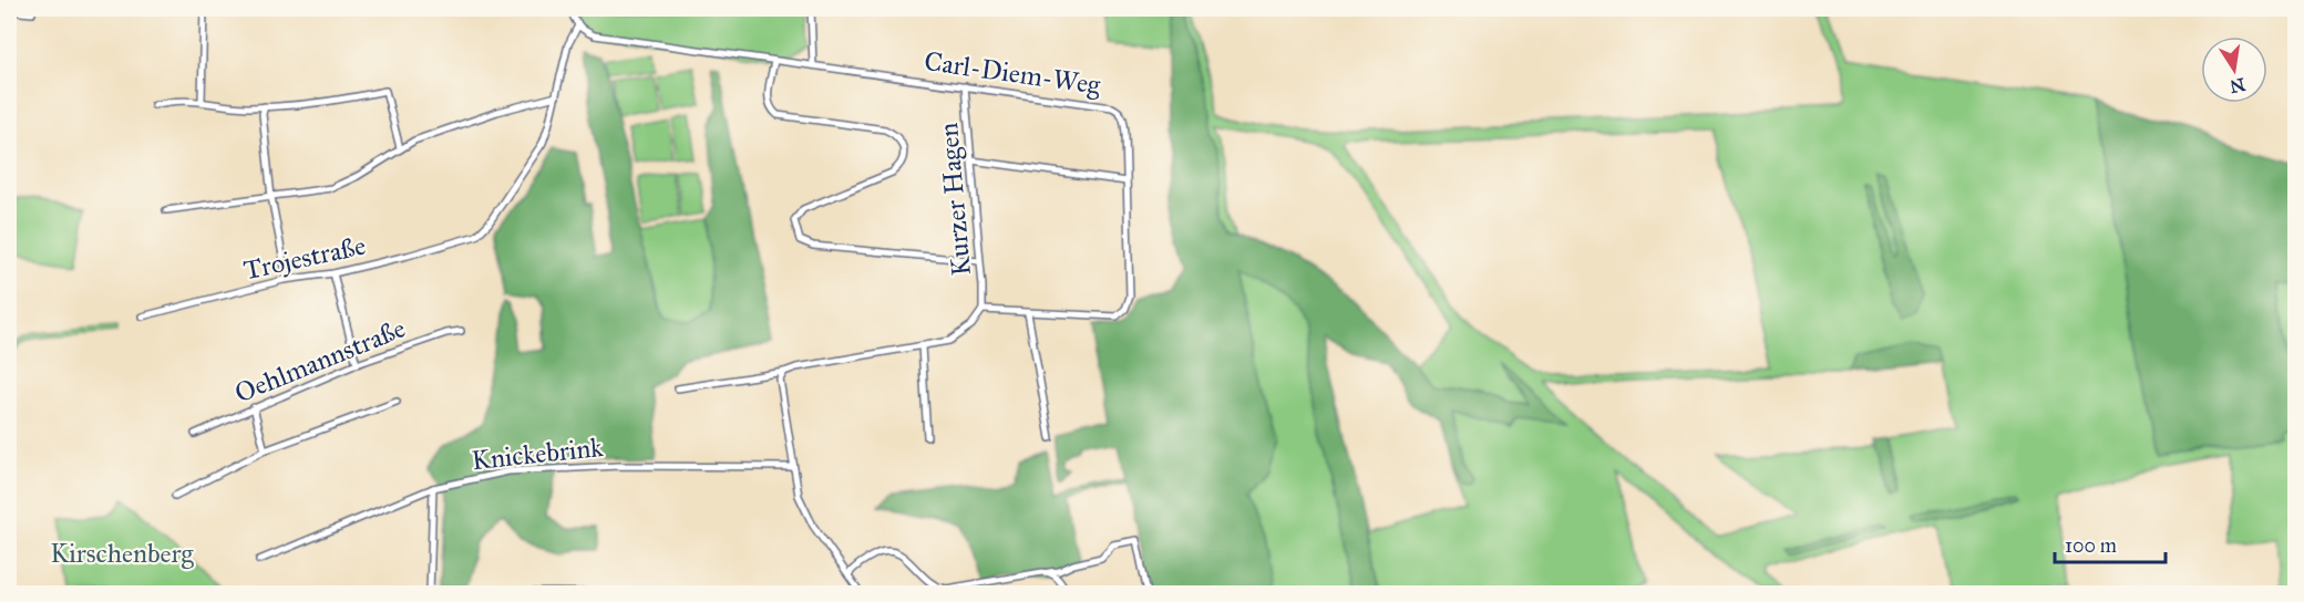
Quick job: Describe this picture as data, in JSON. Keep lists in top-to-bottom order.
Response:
{
  "streets": {
    "street": [
      "Carl-Diem-Weg",
      "Kurzer Hagen",
      "Trojestraße",
      "Oehlmannstraße",
      "Knickebrink"
    ]
  },
  "crossings": [
    ["Carl-Diem-Weg", "Kurzer Hagen"]
  ],
  "parks": ["Kirschenberg"],
  "scale_bar": "100 m",
  "north": "bottom"
}
